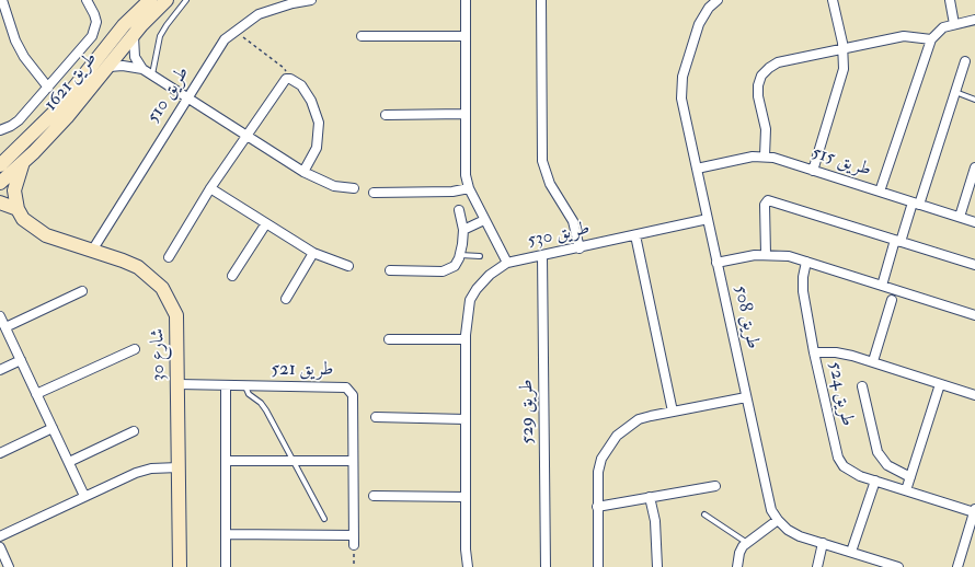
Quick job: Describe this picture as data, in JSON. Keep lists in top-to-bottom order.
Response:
{
  "streets": {
    "street": [
      "طريق 1621",
      "طريق 510",
      "طريق 515",
      "طريق 530",
      "طريق 508",
      "شارع 30",
      "طريق 521",
      "طريق 524",
      "طريق 529"
    ]
  },
  "crossings": [
    ["طريق 510", "شارع 30"],
    ["طريق 515", "طريق 508"],
    ["طريق 530", "طريق 508"],
    ["طريق 530", "طريق 529"],
    ["شارع 30", "طريق 521"]
  ]
}
